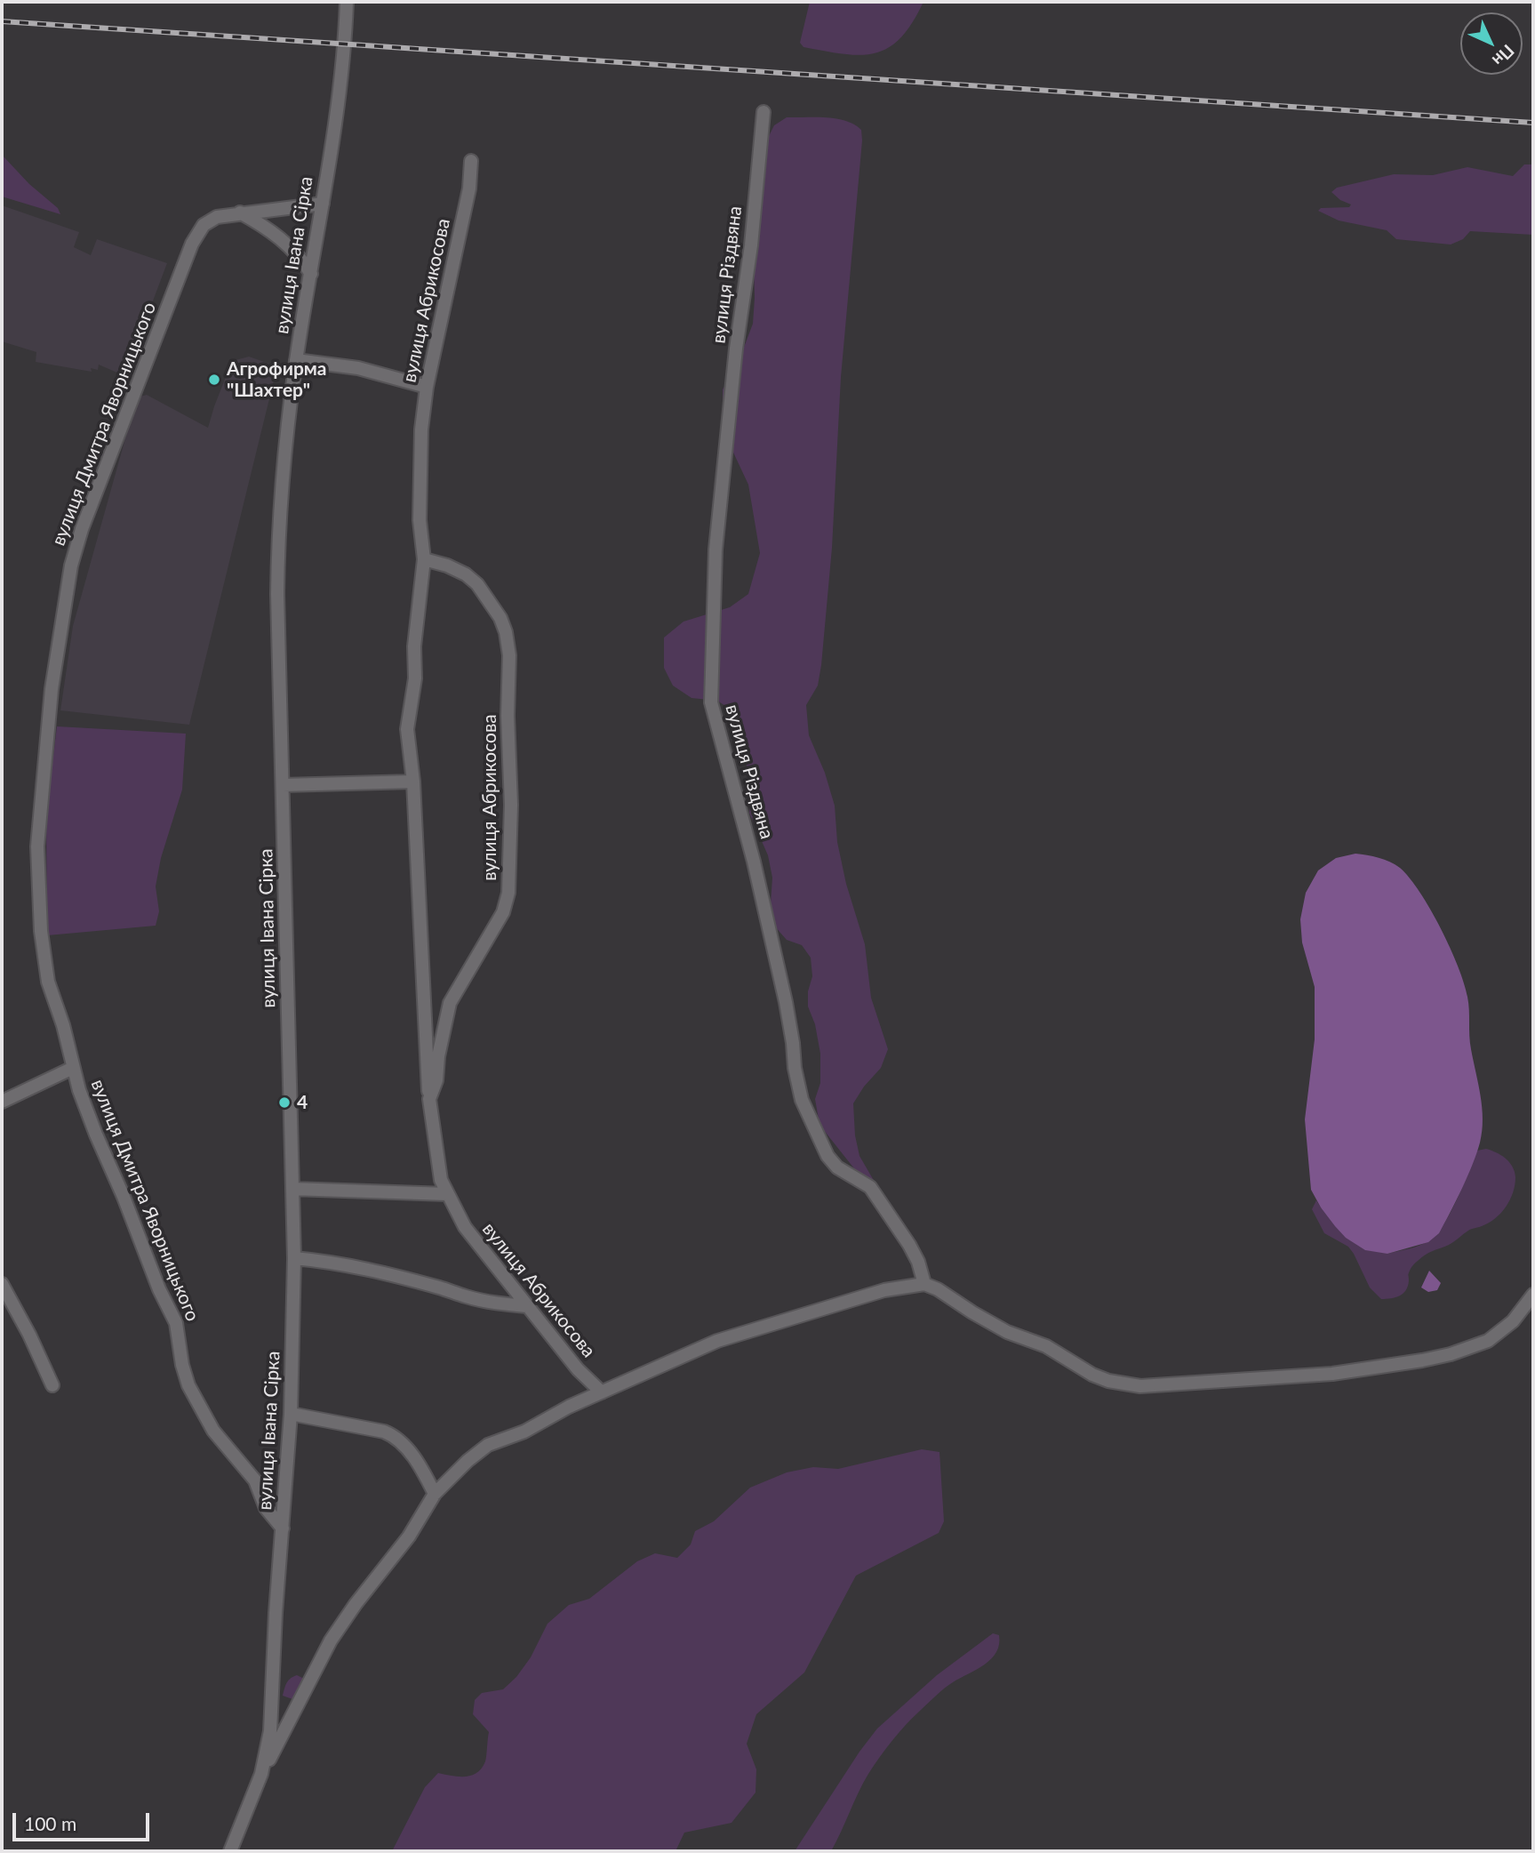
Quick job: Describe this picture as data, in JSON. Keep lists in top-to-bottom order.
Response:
{
  "streets": {
    "street": [
      "вулиця Івана Сірка",
      "вулиця Різдвяна",
      "вулиця Абрикосова",
      "вулиця Дмитра Яворницького"
    ]
  },
  "crossings": [
    ["вулиця Івана Сірка", "вулиця Дмитра Яворницького"]
  ],
  "places": ["Агрофирма \"Шахтер\"", "4"],
  "scale_bar": "100 m",
  "north": "bottom right"
}
